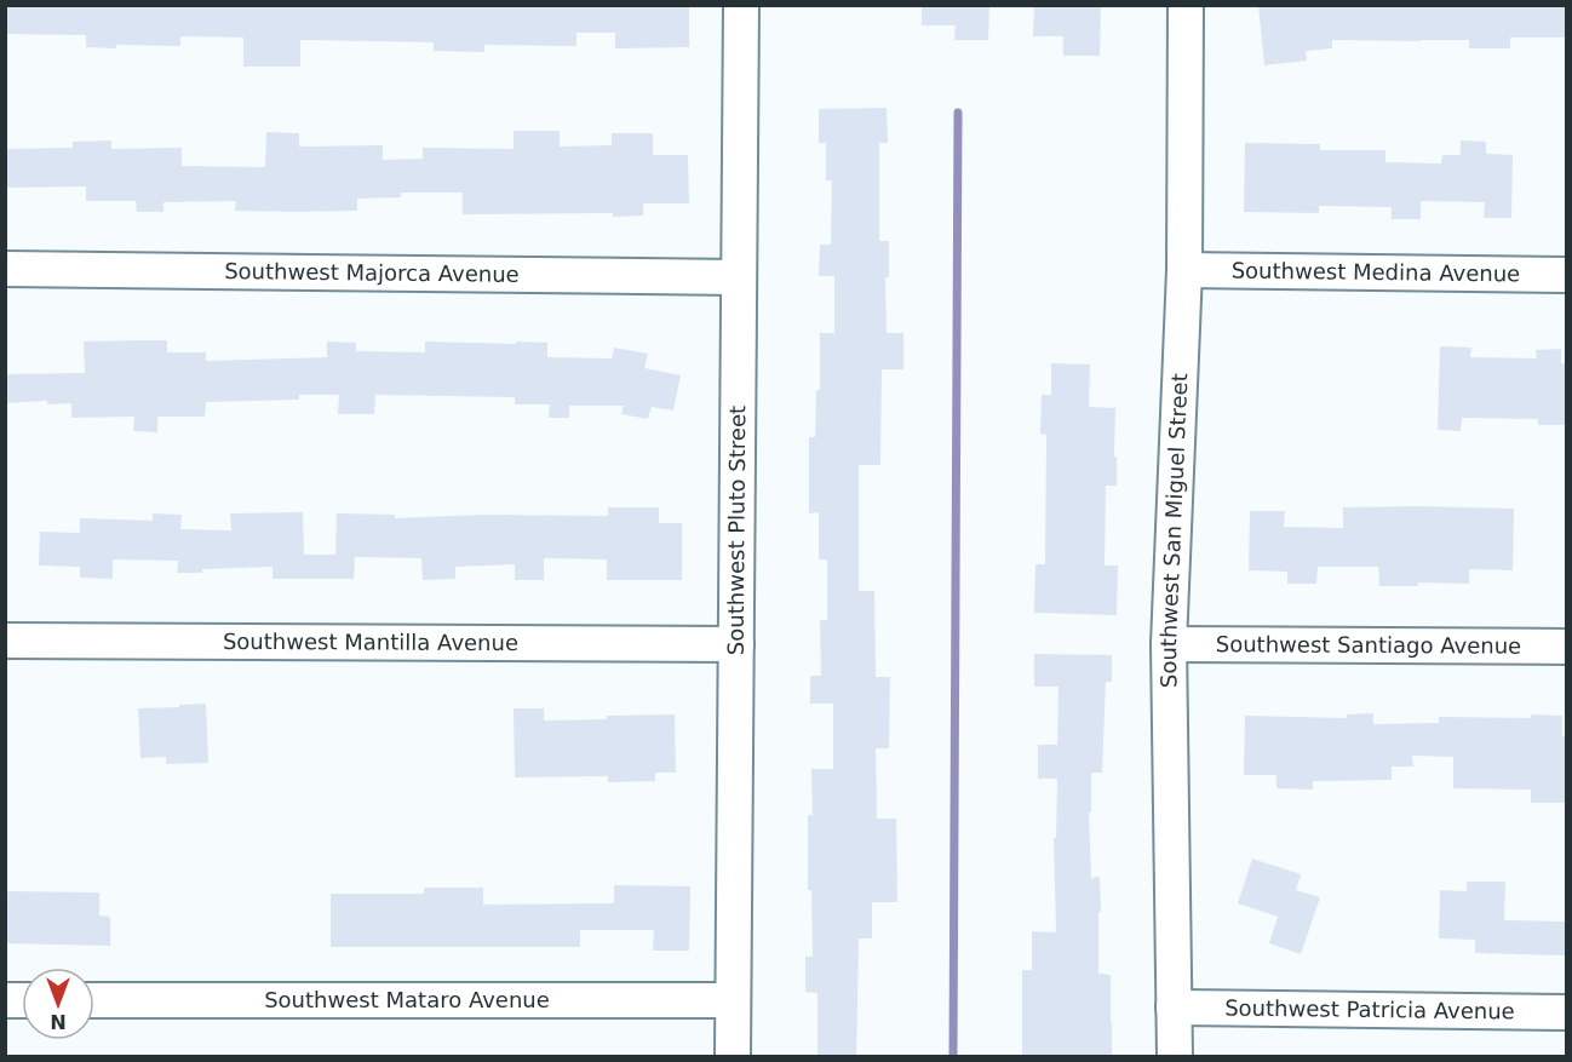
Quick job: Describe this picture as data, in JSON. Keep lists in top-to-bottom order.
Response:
{
  "streets": {
    "street": [
      "Southwest Majorca Avenue",
      "Southwest Medina Avenue",
      "Southwest Pluto Street",
      "Southwest San Miguel Street",
      "Southwest Mantilla Avenue",
      "Southwest Santiago Avenue",
      "Southwest Mataro Avenue",
      "Southwest Patricia Avenue"
    ]
  },
  "crossings": [
    ["Southwest Majorca Avenue", "Southwest Pluto Street"],
    ["Southwest Medina Avenue", "Southwest San Miguel Street"],
    ["Southwest Pluto Street", "Southwest Mantilla Avenue"],
    ["Southwest Pluto Street", "Southwest Mataro Avenue"],
    ["Southwest San Miguel Street", "Southwest Santiago Avenue"],
    ["Southwest San Miguel Street", "Southwest Patricia Avenue"]
  ],
  "north": "bottom"
}
